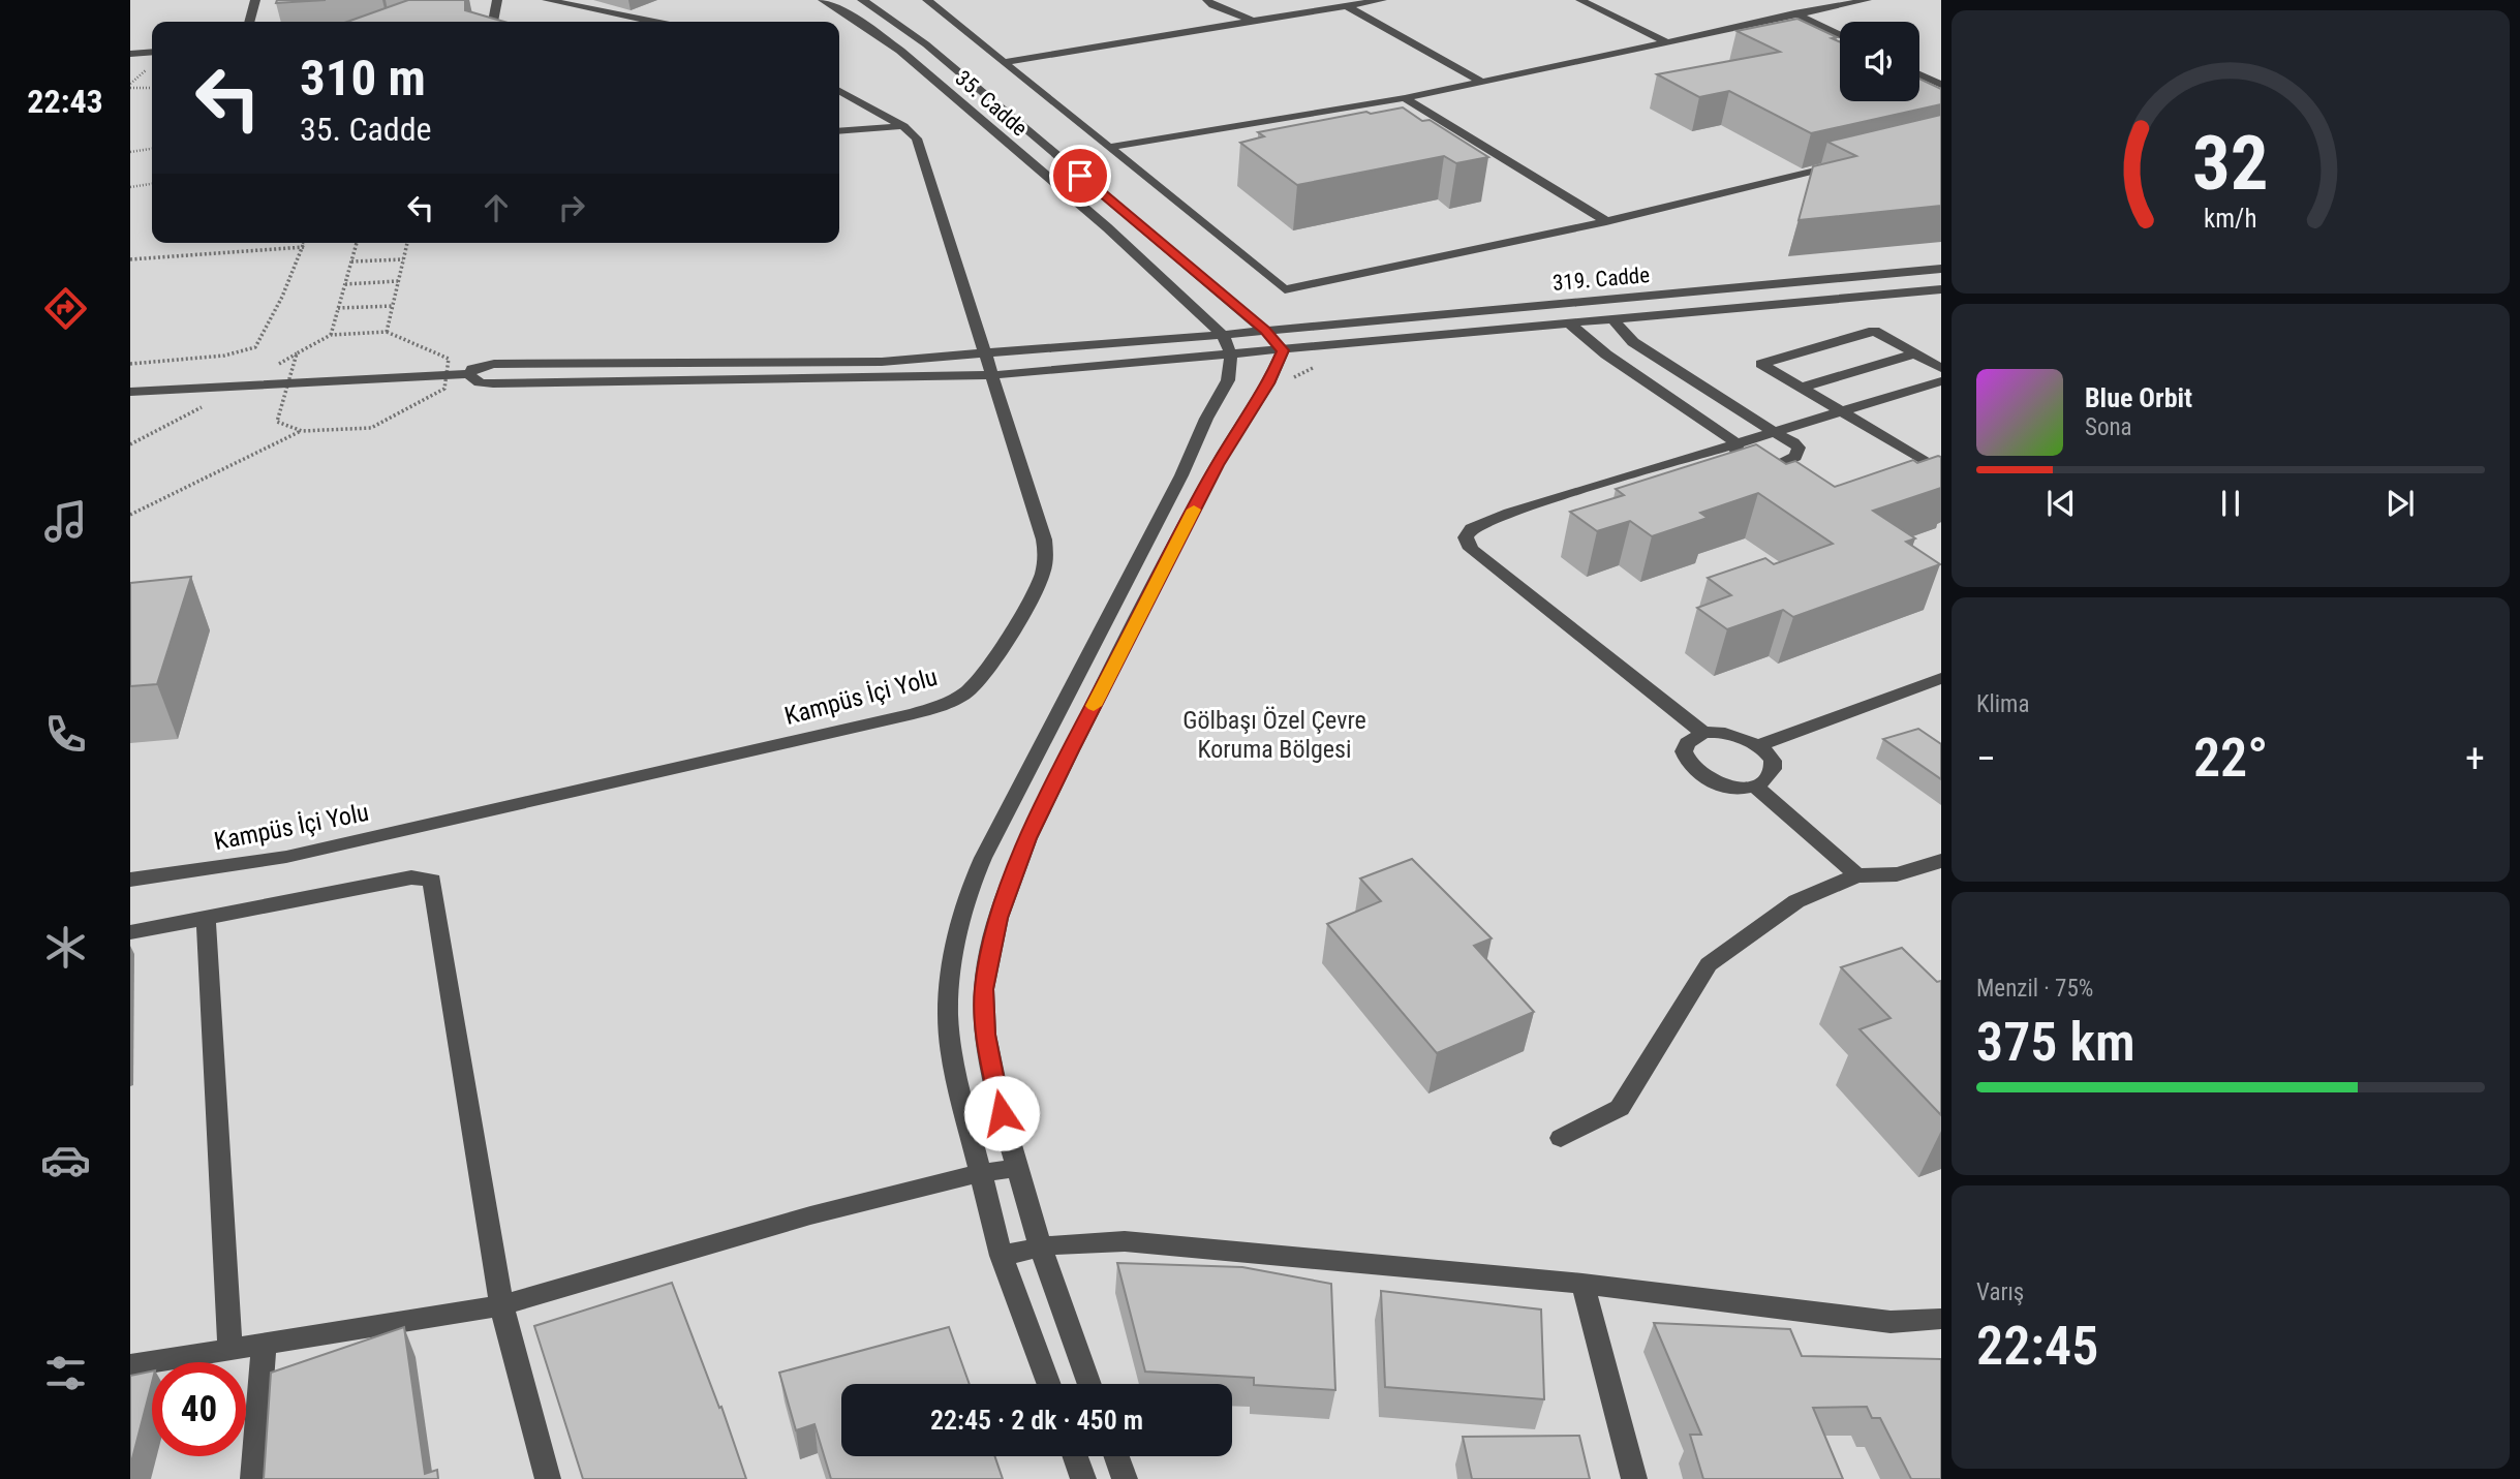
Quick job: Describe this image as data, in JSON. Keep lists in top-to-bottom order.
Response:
{
  "streets": {
    "street": ["35. Cadde", "319. Cadde", "Kampüs İçi Yolu"]
  },
  "crossings": [
    ["35. Cadde", "319. Cadde"],
    ["319. Cadde", "Kampüs İçi Yolu"]
  ],
  "parks": ["Gölbaşı Özel Çevre Koruma Bölgesi"],
  "page": {
    "tabs": "22:43",
    "turn": ["310 m", "35. Cadde"],
    "song": ["Blue Orbit", "Sona"],
    "tile": [
      "Klima",
      ["Menzil · 75%", "375 km"],
      ["Varış", "22:45"]
    ],
    "heat": ["−", "22°", "+"],
    "limit": "40",
    "trip": "22:45 · 2 dk · 450 m",
    "gauge": ["32", "km/h"]
  }
}
